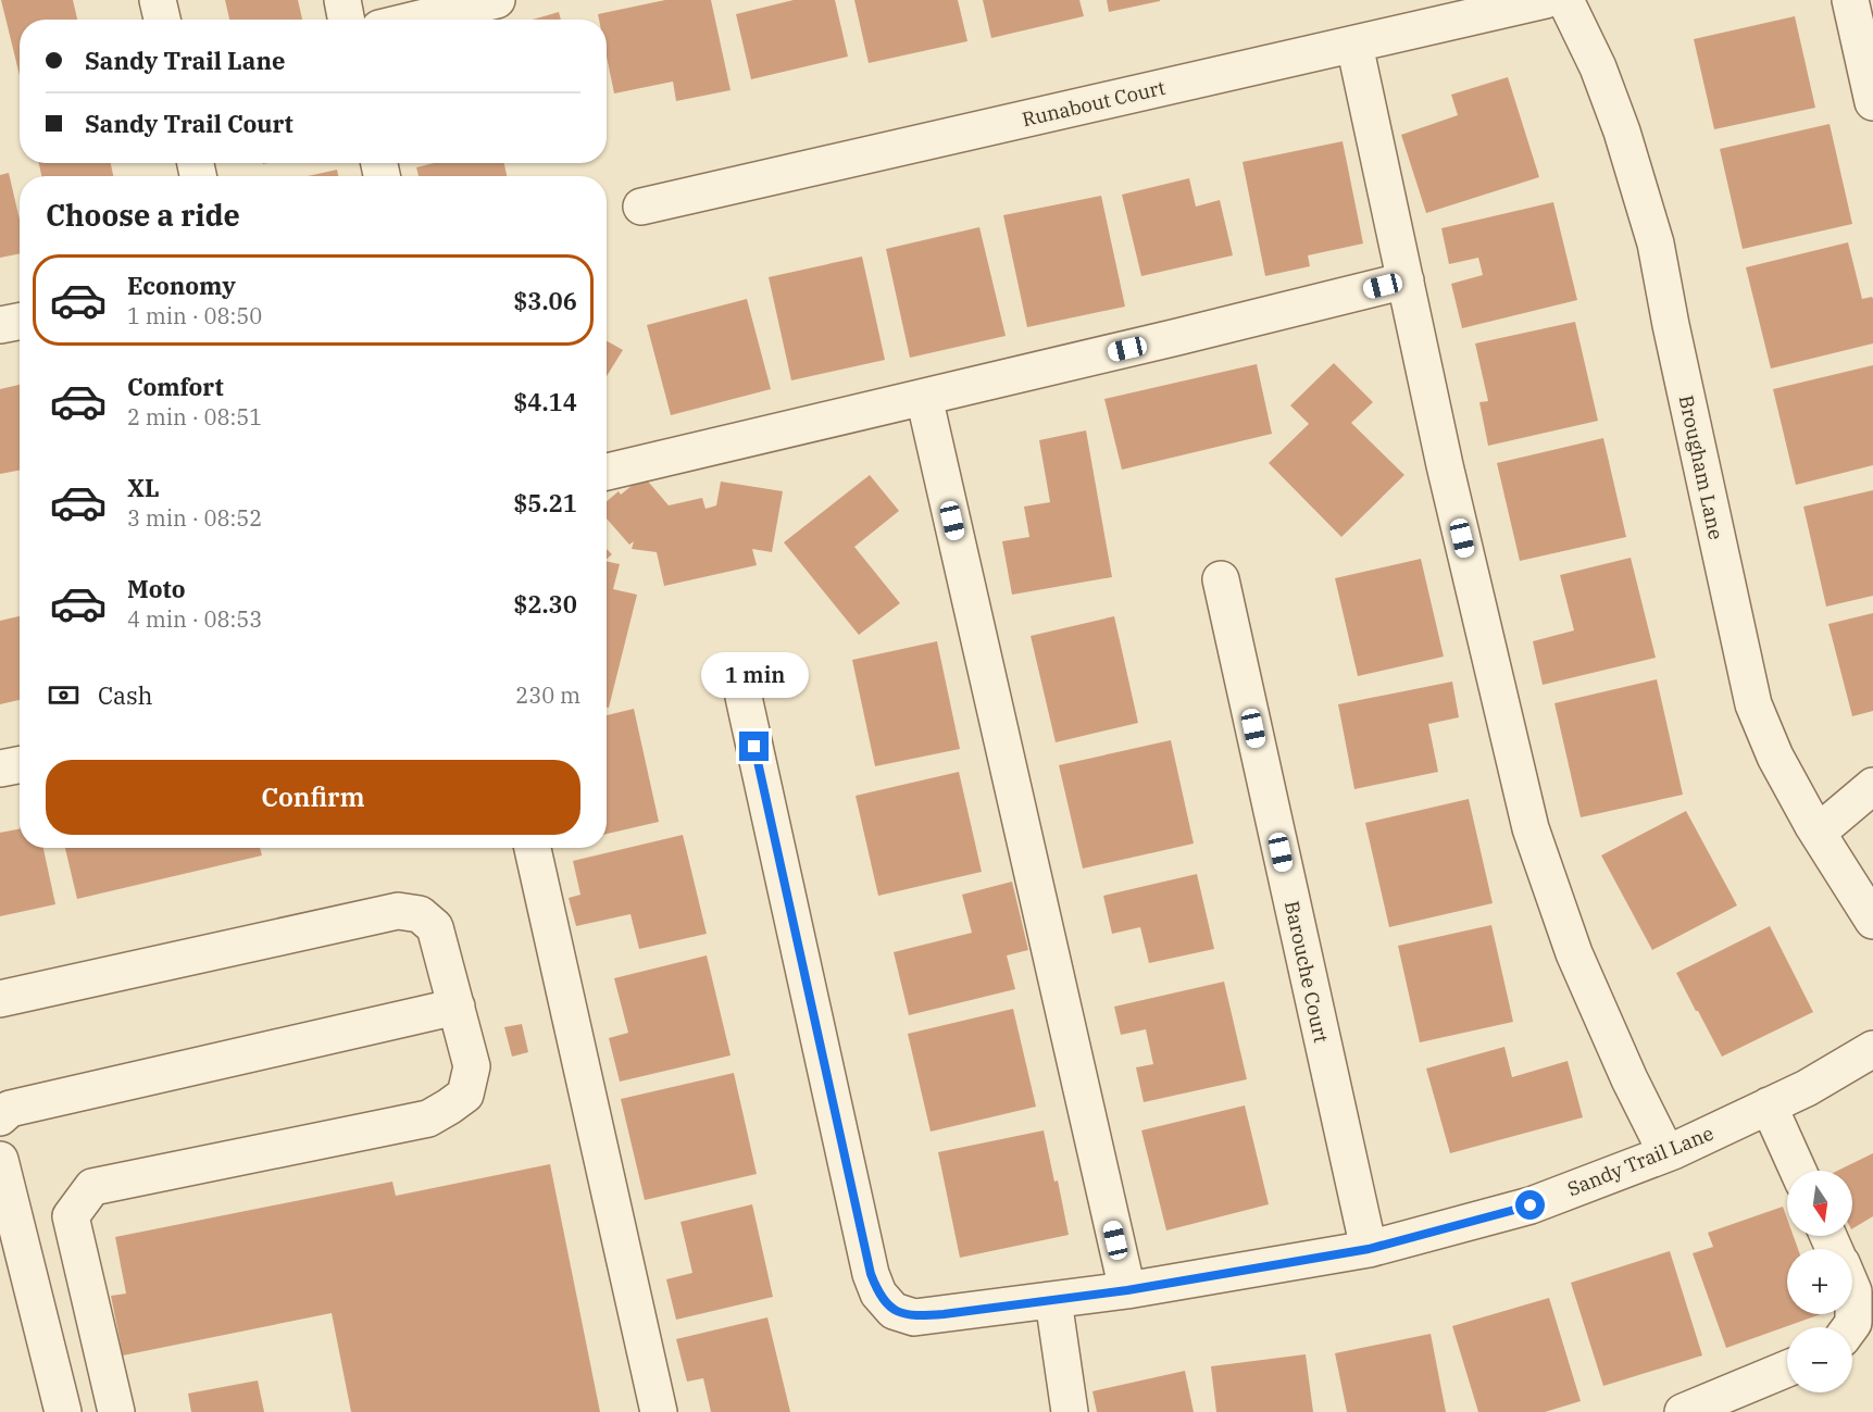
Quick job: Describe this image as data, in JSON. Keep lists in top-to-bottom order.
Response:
{
  "streets": {
    "street": [
      "Runabout Court",
      "Brougham Lane",
      "Barouche Court",
      "Sandy Trail Lane"
    ]
  },
  "crossings": [
    ["Barouche Court", "Sandy Trail Lane"]
  ],
  "north": "bottom",
  "page": {
    "banner": ["Sandy Trail Lane", "Sandy Trail Court"],
    "heading": "Choose a ride",
    "list": [
      {
        "name": "Economy",
        "note": "1 min · 08:50",
        "value": "$3.06"
      },
      {
        "name": "Comfort",
        "note": "2 min · 08:51",
        "value": "$4.14"
      },
      {
        "name": "XL",
        "note": "3 min · 08:52",
        "value": "$5.21"
      },
      {
        "name": "Moto",
        "note": "4 min · 08:53",
        "value": "$2.30"
      }
    ],
    "bubble": "1 min",
    "pay": ["Cash", "230 m"],
    "buttons": "Confirm",
    "map_buttons": ["+", "−"]
  }
}
